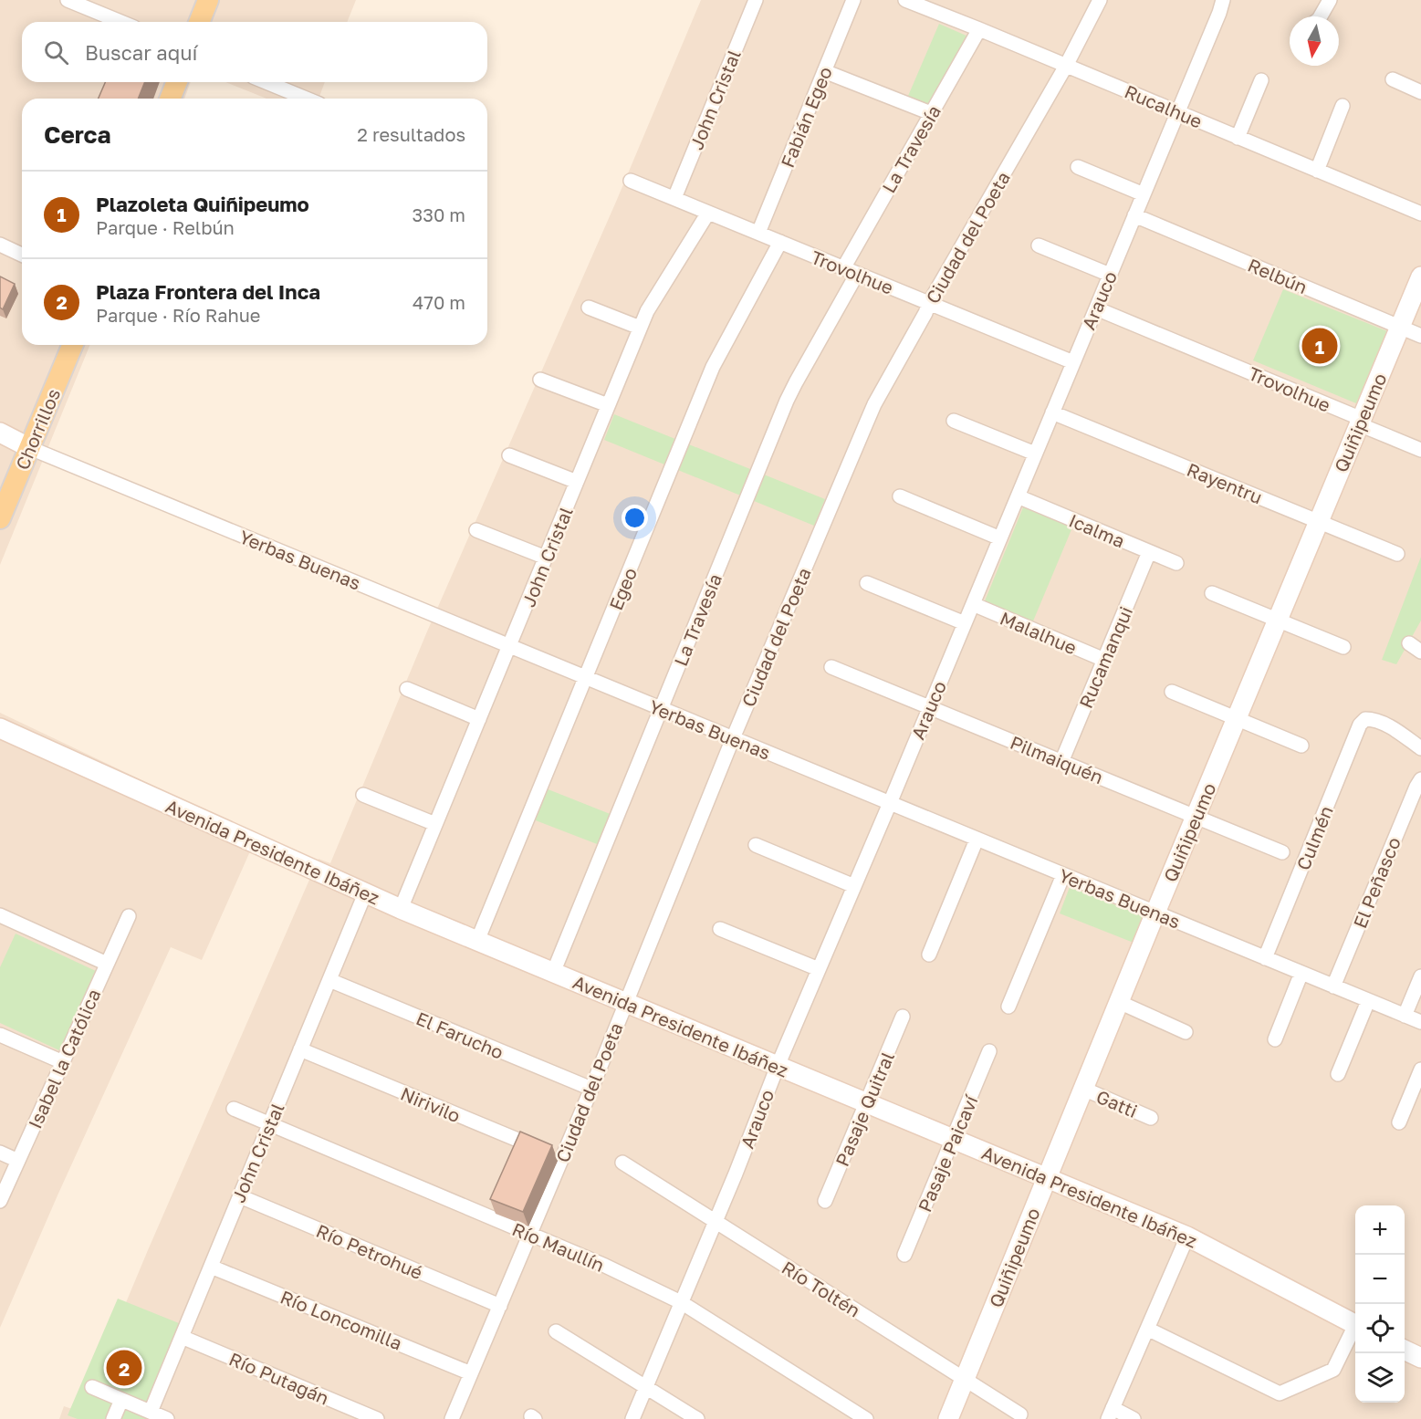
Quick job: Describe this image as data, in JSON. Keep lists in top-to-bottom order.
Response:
{
  "streets": {
    "main road": ["Chorrillos"],
    "street": [
      "John Cristal",
      "Rucalhue",
      "Fabián Egeo",
      "La Travesía",
      "Ciudad del Poeta",
      "Trovolhue",
      "Relbún",
      "Arauco",
      "Quiñipeumo",
      "Rayentru",
      "Icalma",
      "Yerbas Buenas",
      "Egeo",
      "Malalhue",
      "Rucamanqui",
      "Pilmaiquén",
      "Culmén",
      "Avenida Presidente Ibáñez",
      "El Peñasco",
      "El Farucho",
      "Isabel la Católica",
      "Gatti",
      "Nirivilo",
      "Pasaje Quitral",
      "Pasaje Paicaví",
      "Río Maullín",
      "Río Petrohué",
      "Río Toltén",
      "Río Loncomilla",
      "Río Putagán"
    ]
  },
  "crossings": [
    ["John Cristal", "Trovolhue"],
    ["John Cristal", "Yerbas Buenas"],
    ["John Cristal", "Avenida Presidente Ibáñez"],
    ["John Cristal", "El Farucho"],
    ["John Cristal", "Nirivilo"],
    ["John Cristal", "Río Maullín"],
    ["John Cristal", "Río Petrohué"],
    ["John Cristal", "Río Loncomilla"],
    ["John Cristal", "Río Putagán"],
    ["Rucalhue", "La Travesía"],
    ["Rucalhue", "Ciudad del Poeta"],
    ["Rucalhue", "Arauco"],
    ["Fabián Egeo", "Trovolhue"],
    ["La Travesía", "Trovolhue"],
    ["La Travesía", "Yerbas Buenas"],
    ["La Travesía", "Avenida Presidente Ibáñez"],
    ["Ciudad del Poeta", "Trovolhue"],
    ["Ciudad del Poeta", "Yerbas Buenas"],
    ["Ciudad del Poeta", "Avenida Presidente Ibáñez"],
    ["Ciudad del Poeta", "El Farucho"],
    ["Ciudad del Poeta", "Nirivilo"],
    ["Ciudad del Poeta", "Río Maullín"],
    ["Ciudad del Poeta", "Río Petrohué"],
    ["Ciudad del Poeta", "Río Loncomilla"],
    ["Trovolhue", "Arauco"],
    ["Trovolhue", "Quiñipeumo"],
    ["Trovolhue", "Egeo"],
    ["Relbún", "Arauco"],
    ["Relbún", "Quiñipeumo"],
    ["Arauco", "Rayentru"],
    ["Arauco", "Icalma"],
    ["Arauco", "Yerbas Buenas"],
    ["Arauco", "Malalhue"],
    ["Arauco", "Pilmaiquén"],
    ["Arauco", "Avenida Presidente Ibáñez"],
    ["Arauco", "Río Maullín"],
    ["Arauco", "Río Toltén"],
    ["Quiñipeumo", "Rayentru"],
    ["Quiñipeumo", "Yerbas Buenas"],
    ["Quiñipeumo", "Pilmaiquén"],
    ["Quiñipeumo", "Avenida Presidente Ibáñez"],
    ["Quiñipeumo", "Gatti"],
    ["Quiñipeumo", "Río Toltén"],
    ["Chorrillos", "Yerbas Buenas"],
    ["Icalma", "Rucamanqui"],
    ["Yerbas Buenas", "Egeo"],
    ["Yerbas Buenas", "Culmén"],
    ["Yerbas Buenas", "El Peñasco"],
    ["Egeo", "Avenida Presidente Ibáñez"],
    ["Malalhue", "Rucamanqui"],
    ["Rucamanqui", "Pilmaiquén"],
    ["Avenida Presidente Ibáñez", "Pasaje Quitral"],
    ["Avenida Presidente Ibáñez", "Pasaje Paicaví"]
  ],
  "north": "bottom",
  "page": {
    "search": "Buscar aquí",
    "heading": ["Cerca", "2 resultados"],
    "list": [
      {
        "mark": "1",
        "name": "Plazoleta Quiñipeumo",
        "note": "Parque · Relbún",
        "value": "330 m"
      },
      {
        "mark": "2",
        "name": "Plaza Frontera del Inca",
        "note": "Parque · Río Rahue",
        "value": "470 m"
      }
    ],
    "pins": ["1", "2"],
    "map_buttons": ["+", "−"]
  }
}
